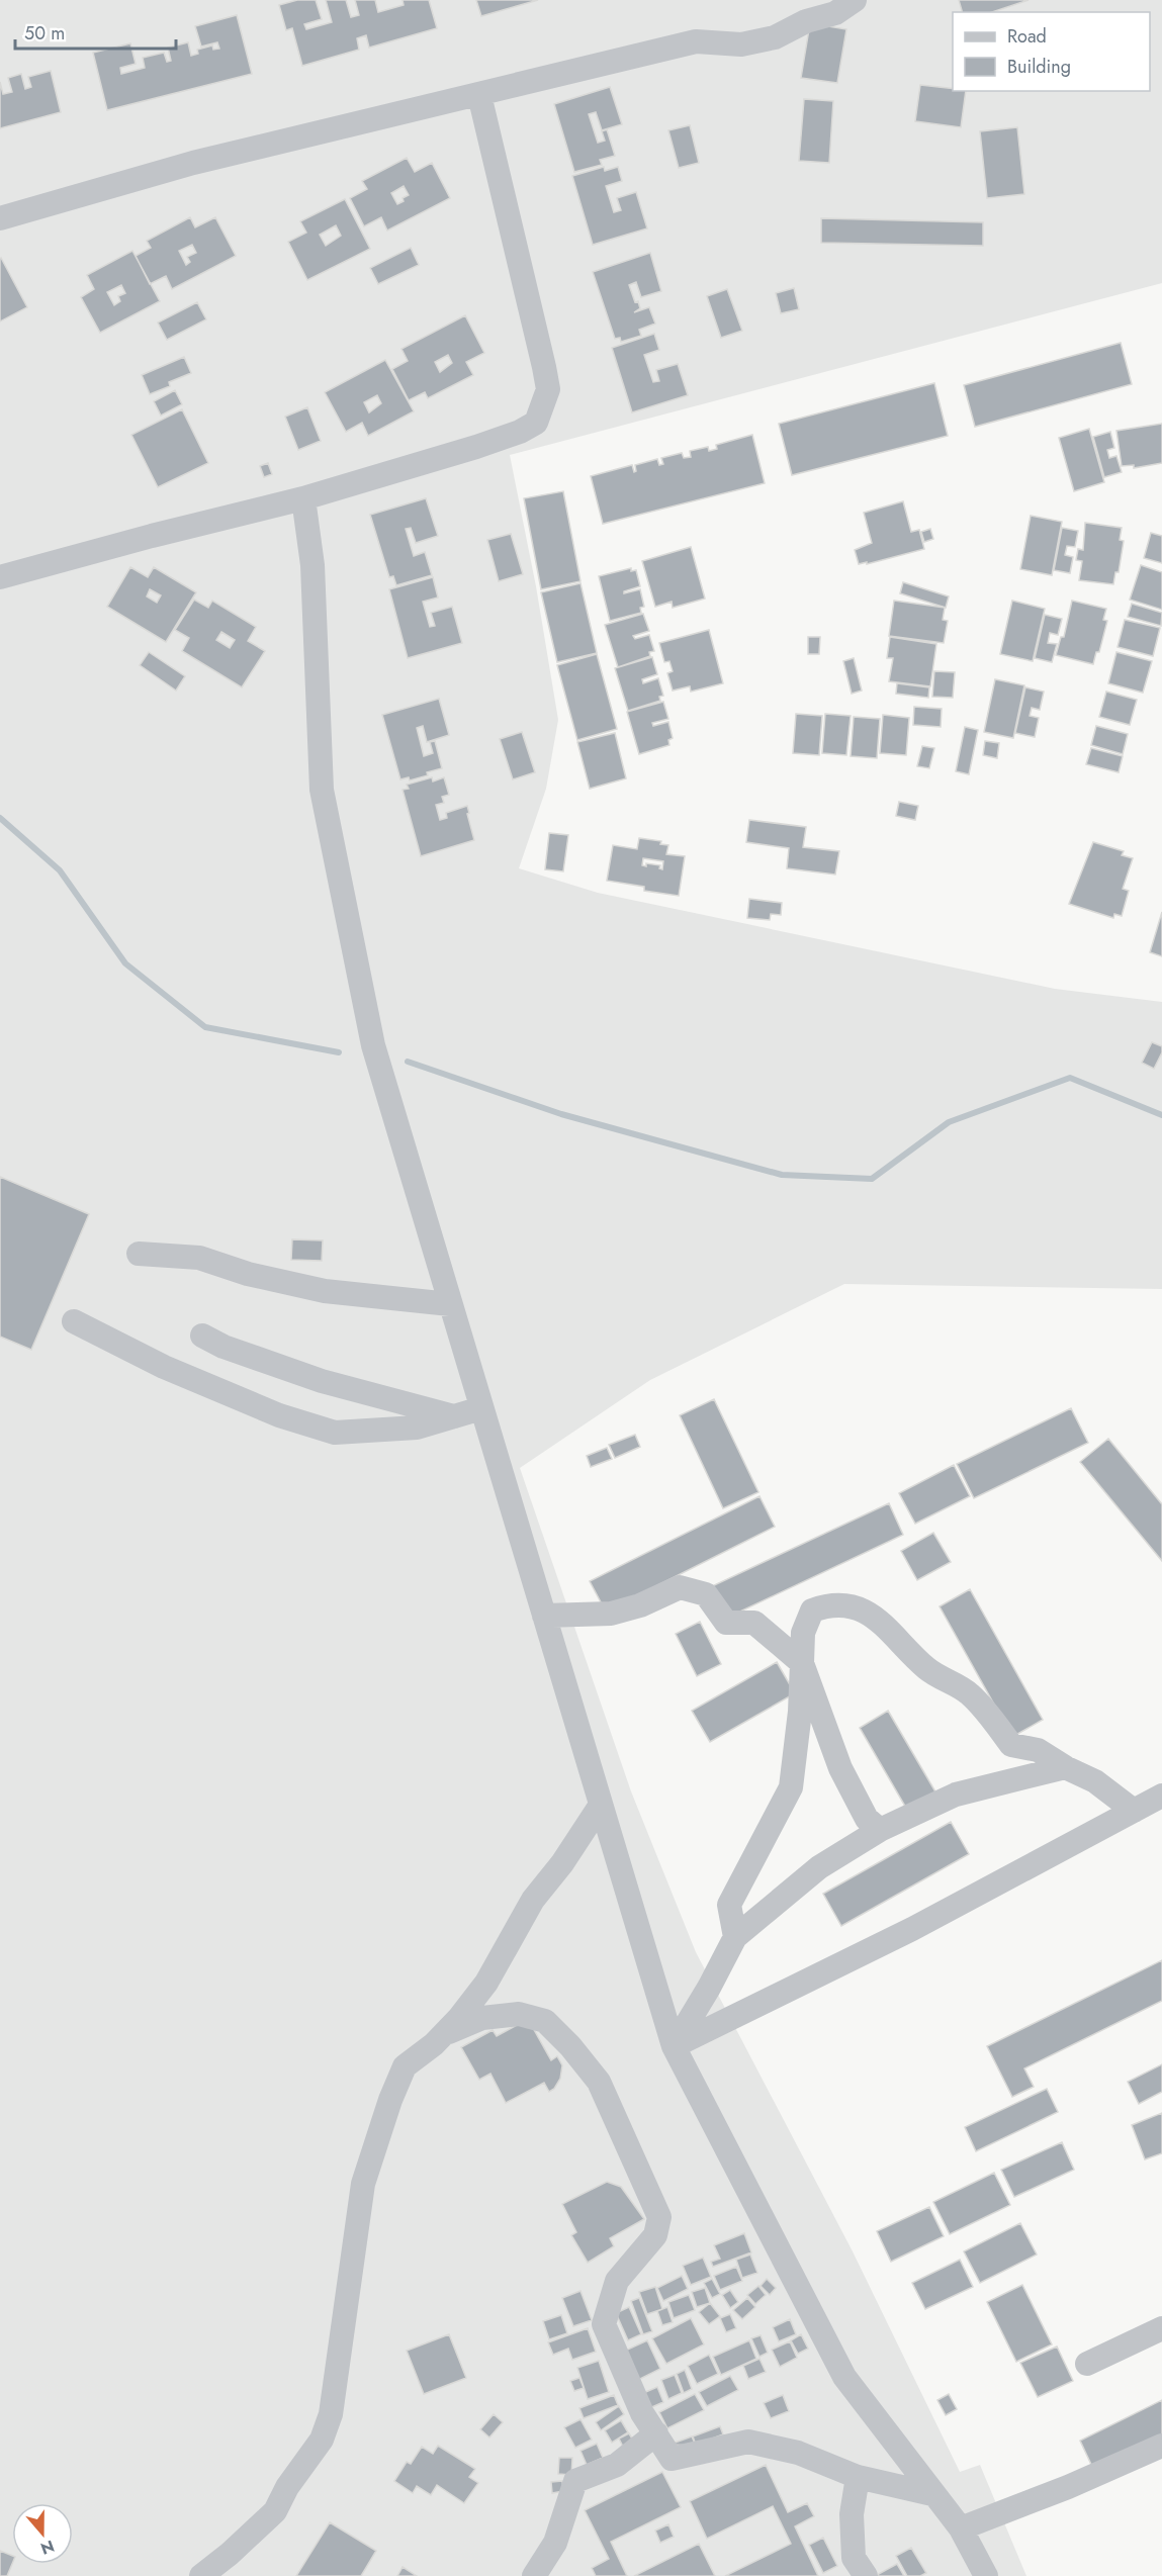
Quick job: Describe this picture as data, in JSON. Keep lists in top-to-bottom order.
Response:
{
  "legend": ["Road", "Building"],
  "scale_bar": "50 m",
  "north": "bottom"
}
